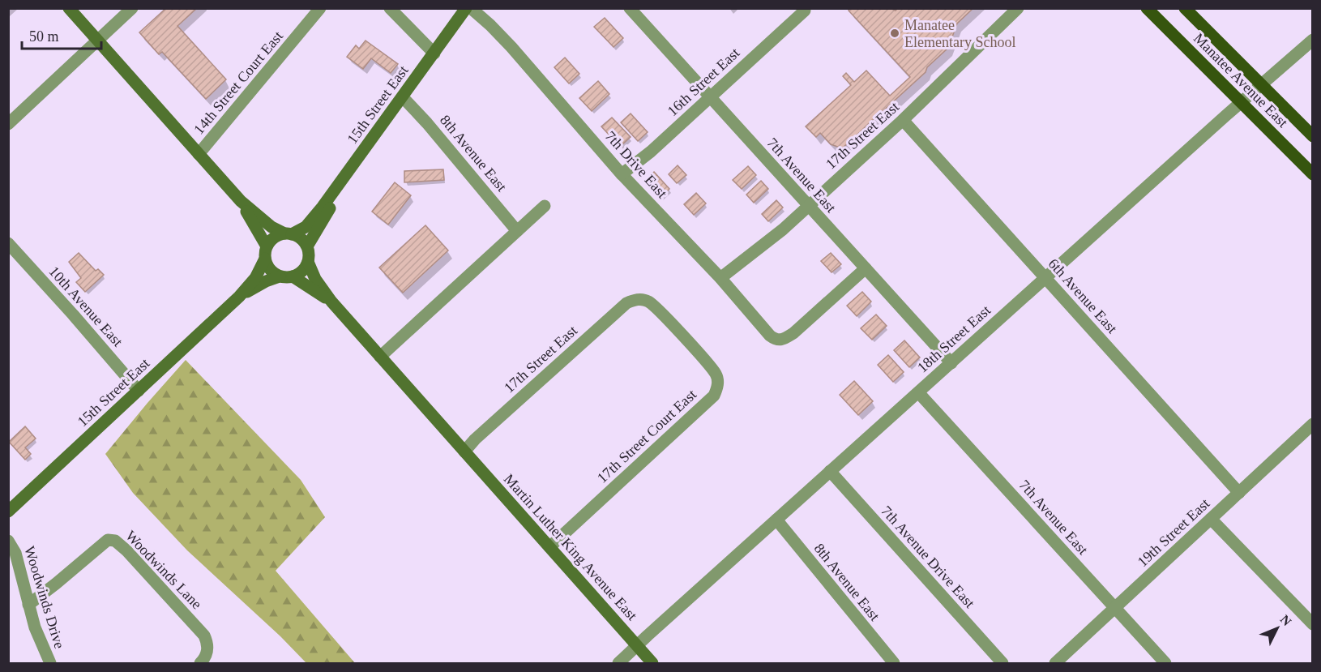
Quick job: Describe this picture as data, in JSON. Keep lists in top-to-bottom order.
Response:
{
  "streets": {
    "main road": ["Manatee Avenue East"],
    "street": [
      "16th Street East",
      "14th Street Court East",
      "15th Street East",
      "17th Street East",
      "8th Avenue East",
      "7th Drive East",
      "7th Avenue East",
      "6th Avenue East",
      "10th Avenue East",
      "18th Street East",
      "17th Street Court East",
      "19th Street East",
      "Martin Luther King Avenue East",
      "7th Avenue Drive East",
      "Woodwinds Lane",
      "Woodwinds Drive"
    ]
  },
  "crossings": [
    ["Manatee Avenue East", "18th Street East"],
    ["16th Street East", "7th Drive East"],
    ["16th Street East", "7th Avenue East"],
    ["15th Street East", "8th Avenue East"],
    ["15th Street East", "10th Avenue East"],
    ["17th Street East", "7th Drive East"],
    ["17th Street East", "7th Avenue East"],
    ["17th Street East", "6th Avenue East"],
    ["17th Street East", "17th Street Court East"],
    ["17th Street East", "Martin Luther King Avenue East"],
    ["8th Avenue East", "18th Street East"],
    ["7th Drive East", "7th Avenue East"],
    ["7th Avenue East", "18th Street East"],
    ["7th Avenue East", "19th Street East"],
    ["6th Avenue East", "18th Street East"],
    ["6th Avenue East", "19th Street East"],
    ["18th Street East", "Martin Luther King Avenue East"],
    ["18th Street East", "7th Avenue Drive East"],
    ["17th Street Court East", "Martin Luther King Avenue East"],
    ["Woodwinds Lane", "Woodwinds Drive"]
  ],
  "places": ["Manatee Elementary School"],
  "scale_bar": "50 m",
  "north": "top right"
}
